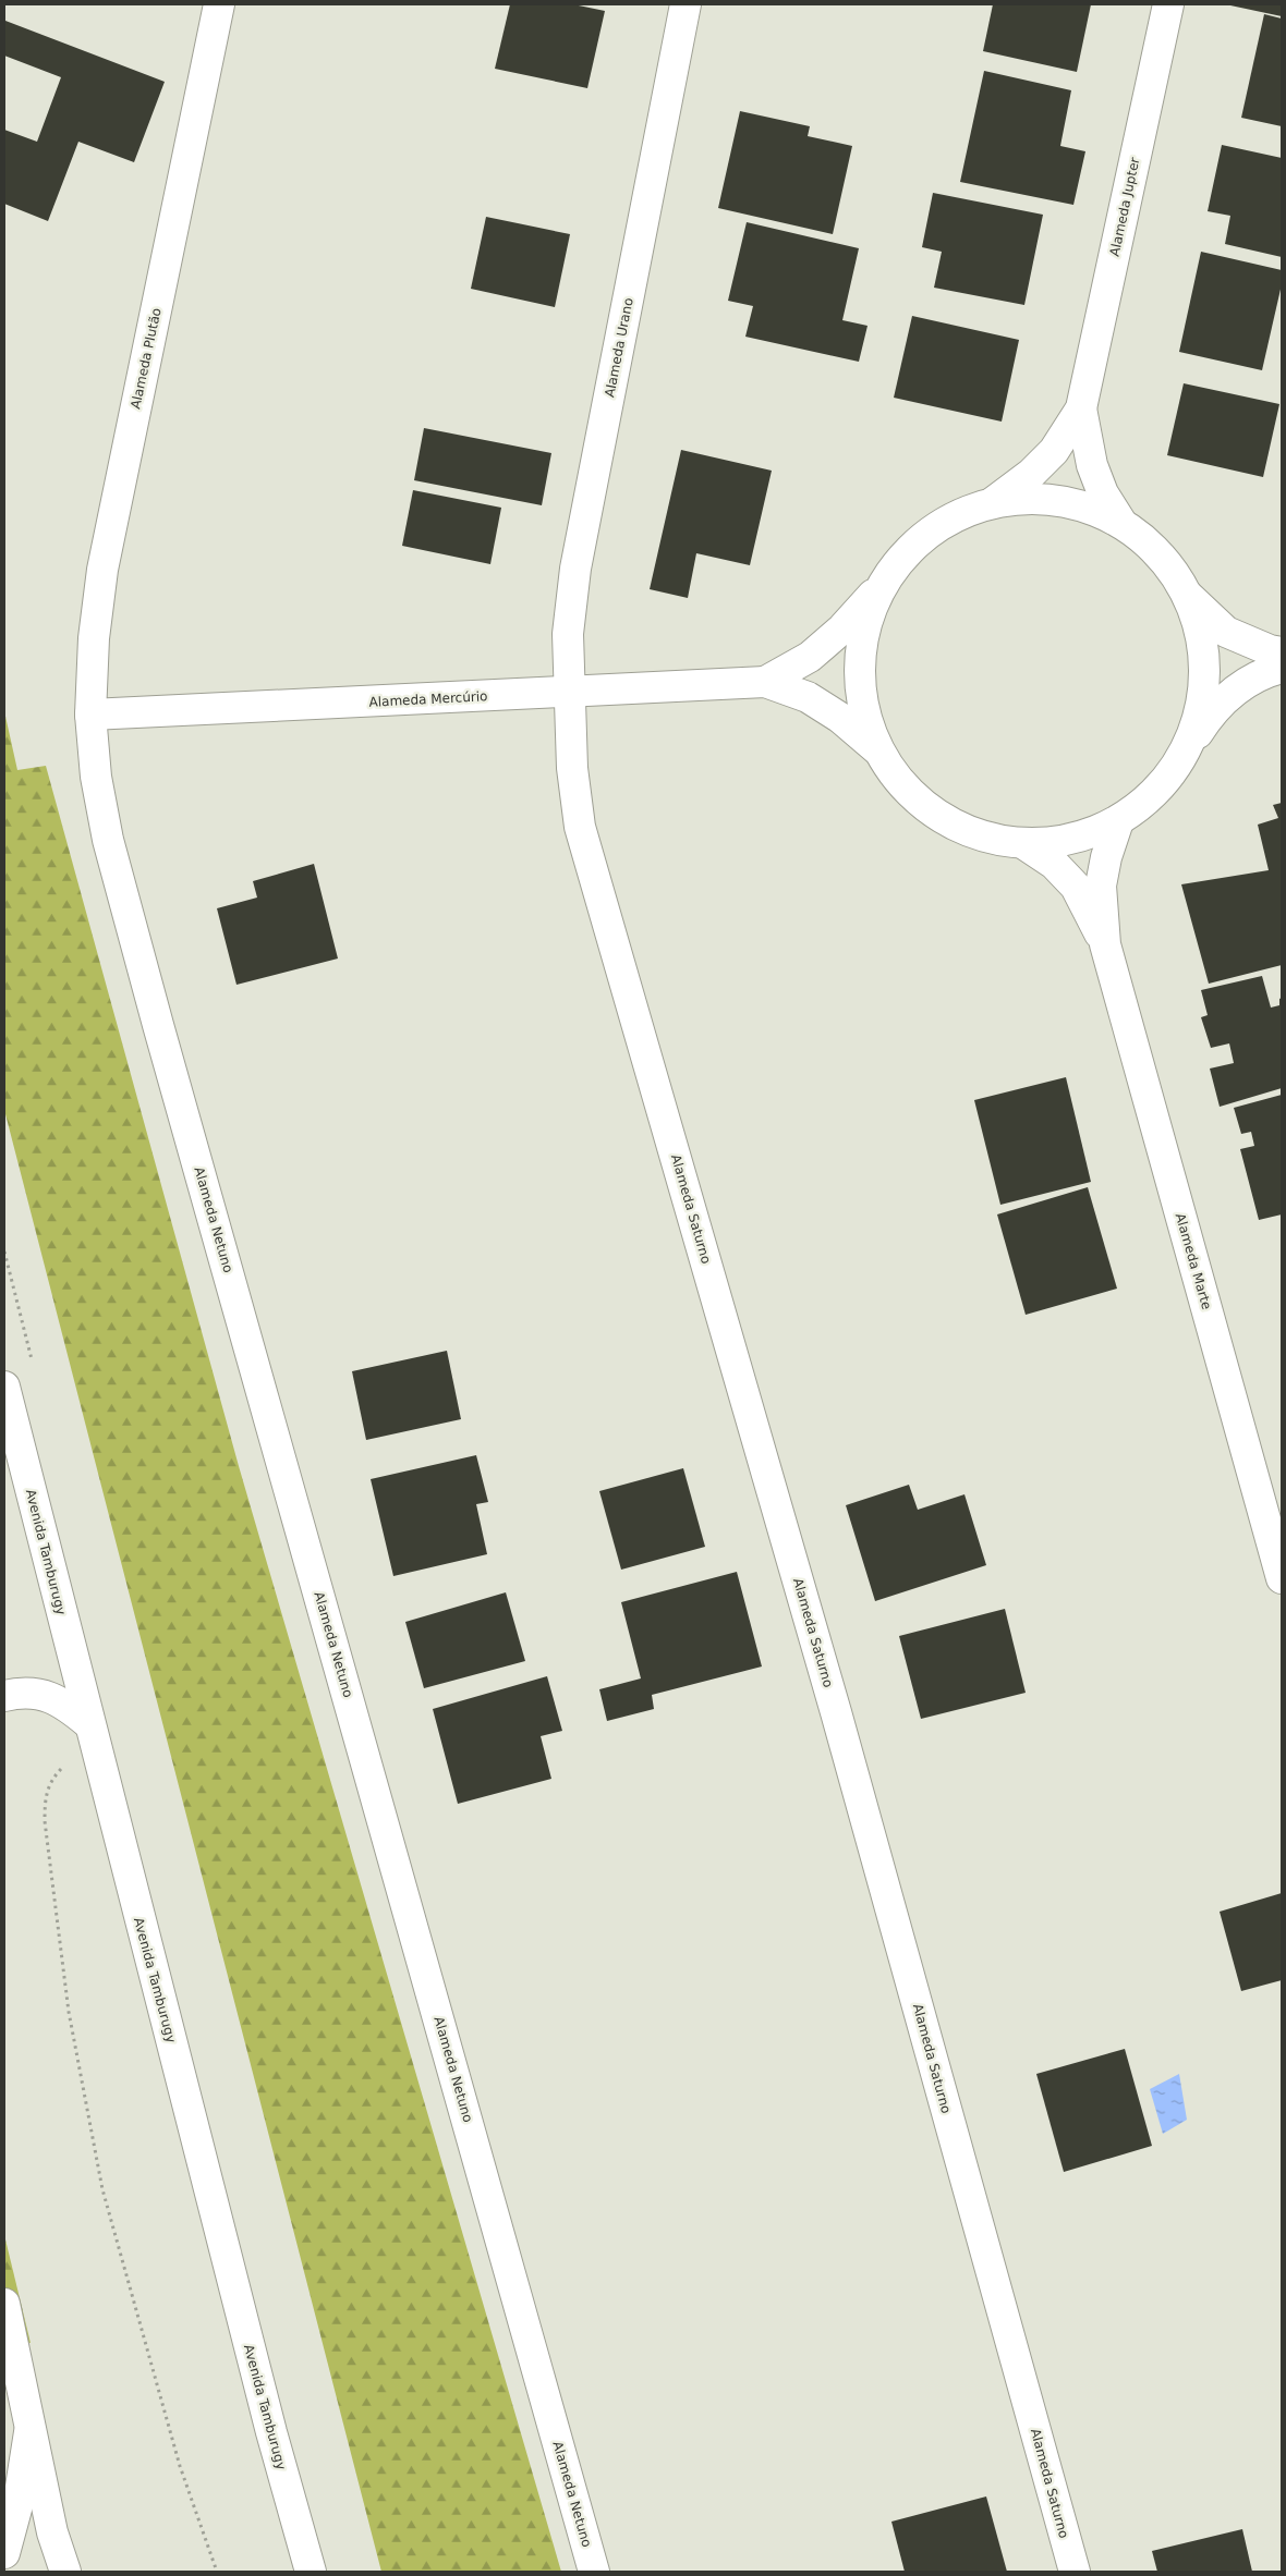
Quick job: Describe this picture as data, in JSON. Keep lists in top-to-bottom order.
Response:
{
  "streets": {
    "street": [
      "Alameda Jupter",
      "Alameda Urano",
      "Alameda Plutão",
      "Alameda Mercúrio",
      "Alameda Saturno",
      "Alameda Netuno",
      "Alameda Marte",
      "Avenida Tamburugy"
    ]
  },
  "crossings": [
    ["Alameda Urano", "Alameda Mercúrio"],
    ["Alameda Urano", "Alameda Saturno"],
    ["Alameda Plutão", "Alameda Mercúrio"],
    ["Alameda Plutão", "Alameda Netuno"],
    ["Alameda Mercúrio", "Alameda Saturno"],
    ["Alameda Mercúrio", "Alameda Netuno"]
  ]
}
